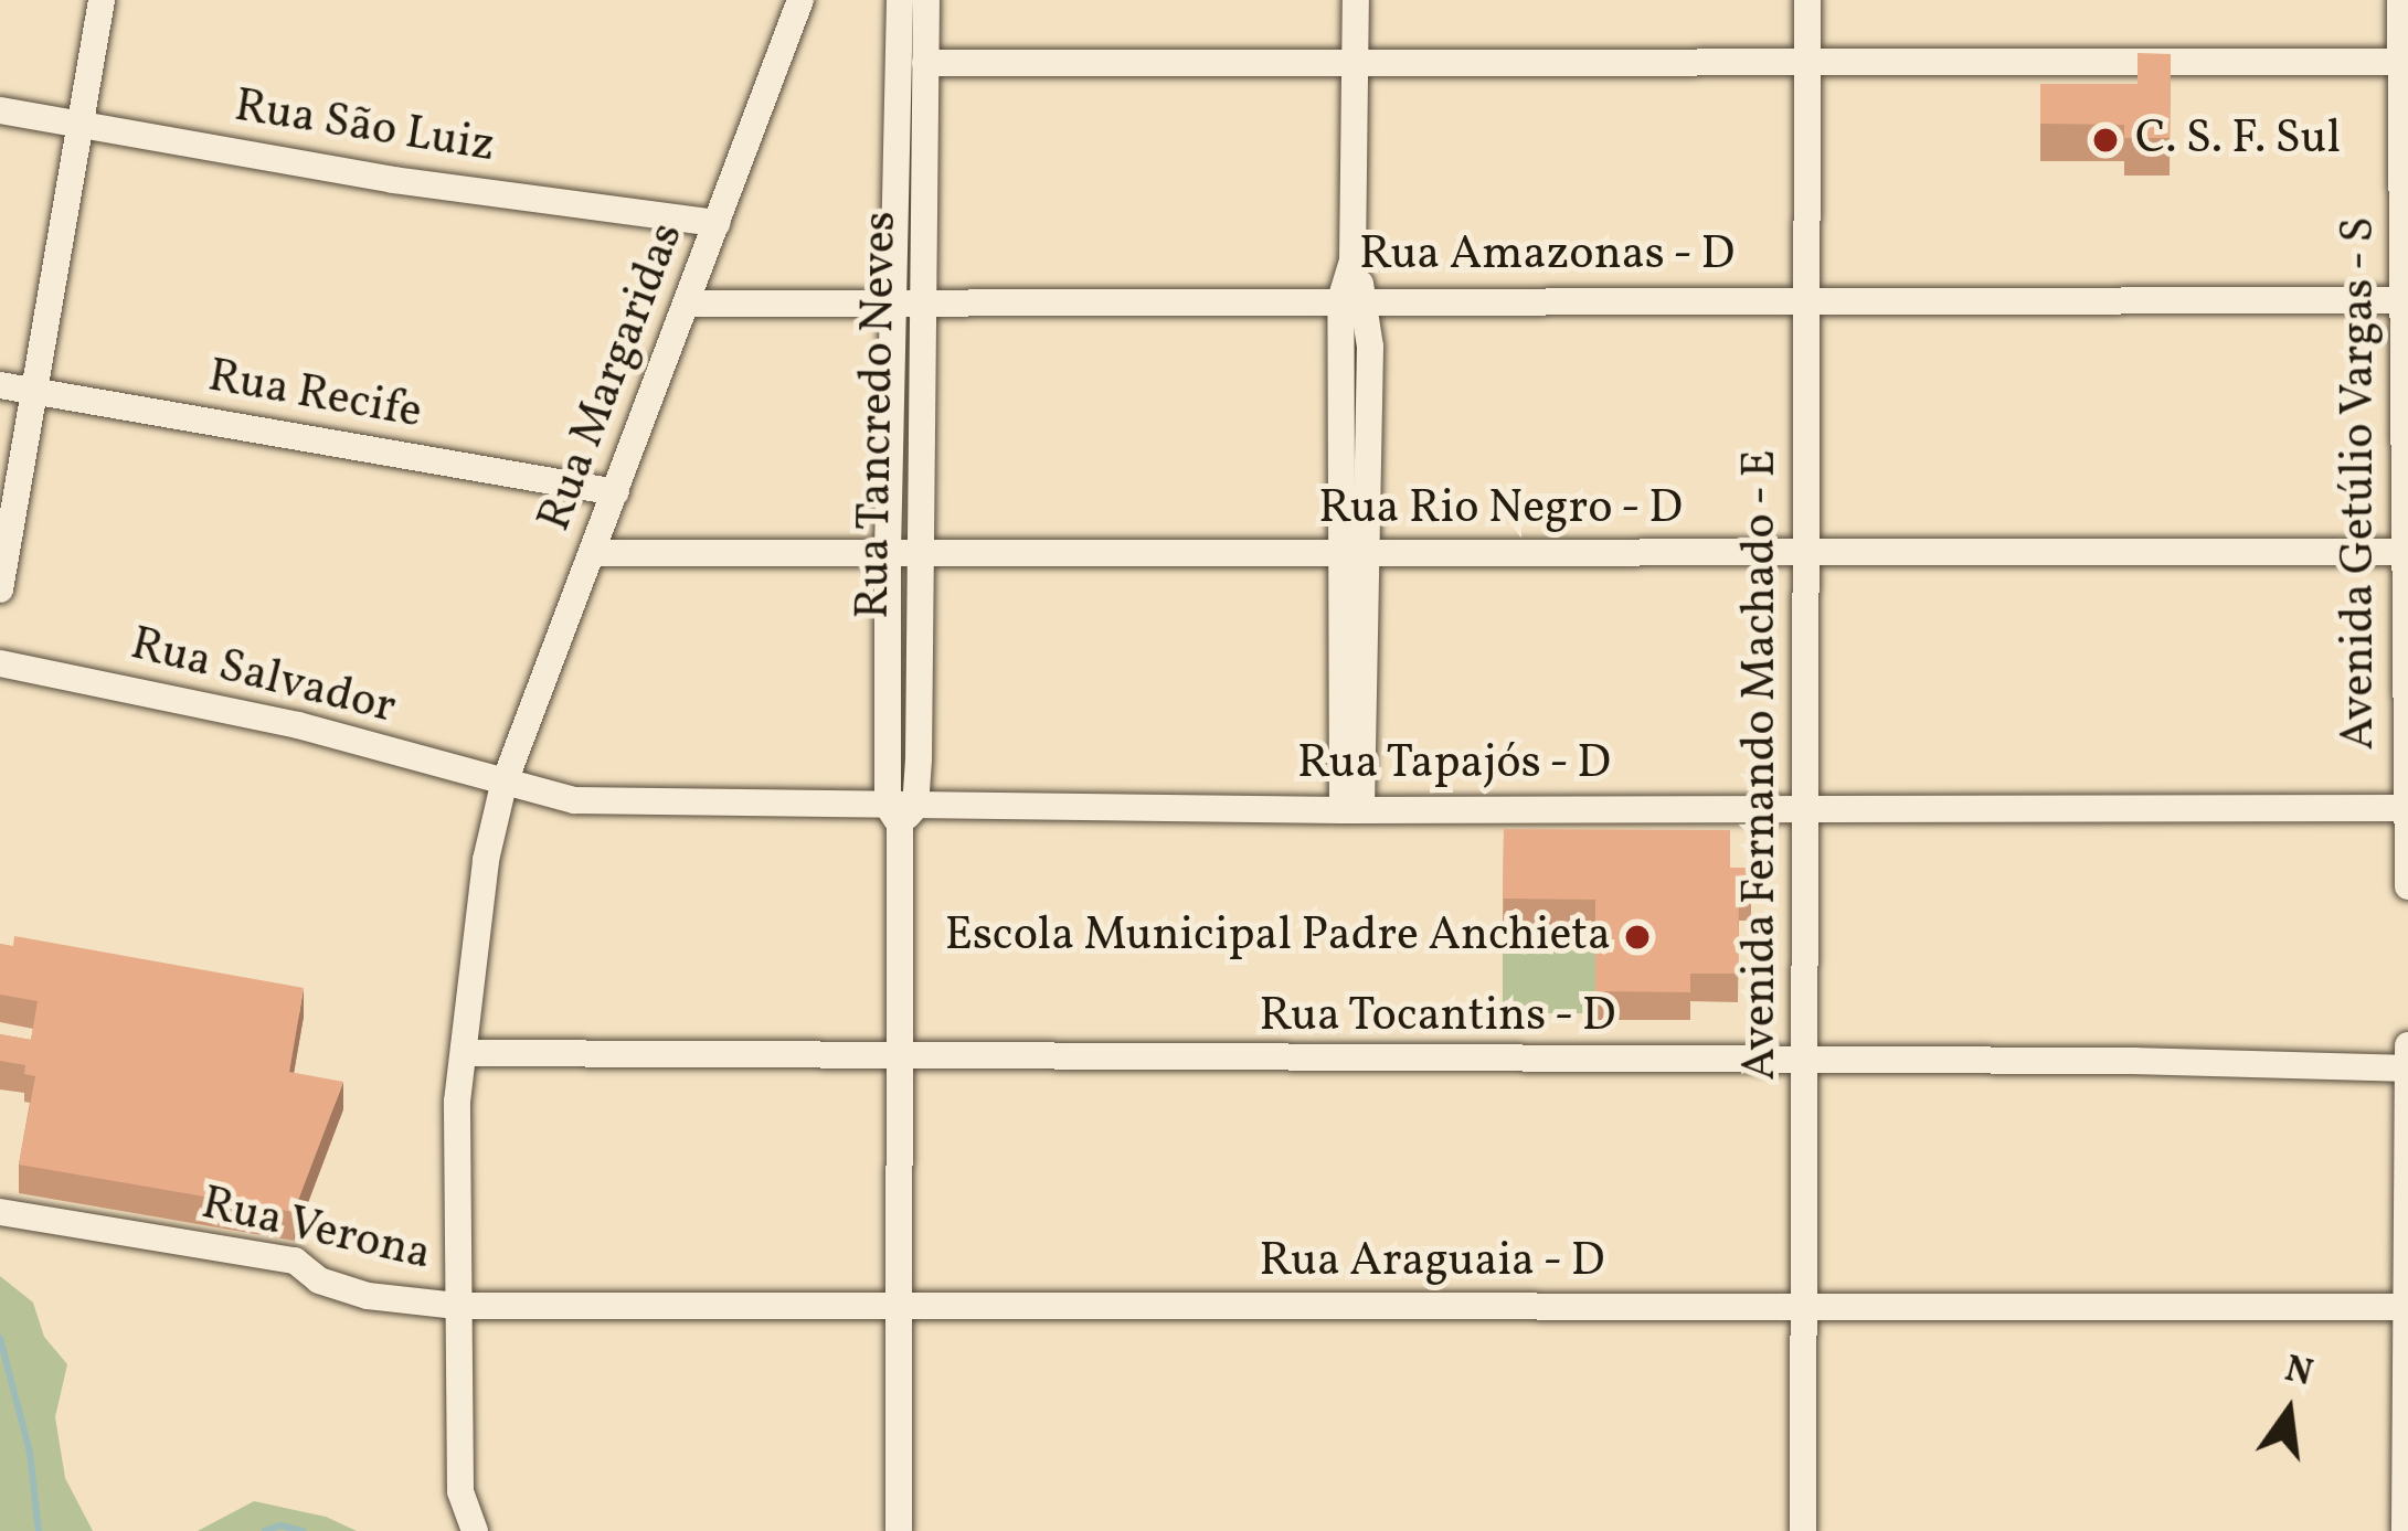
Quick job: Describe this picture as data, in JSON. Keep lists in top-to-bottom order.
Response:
{
  "streets": {
    "street": [
      "Rua São Luiz",
      "Rua Amazonas - D",
      "Rua Margaridas",
      "Rua Recife",
      "Rua Tancredo Neves",
      "Avenida Getúlio Vargas - S",
      "Rua Rio Negro - D",
      "Rua Salvador",
      "Rua Tapajós - D",
      "Avenida Fernando Machado - E",
      "Rua Tocantins - D",
      "Rua Verona",
      "Rua Araguaia - D"
    ]
  },
  "crossings": [
    ["Rua São Luiz", "Rua Margaridas"],
    ["Rua Amazonas - D", "Rua Margaridas"],
    ["Rua Amazonas - D", "Rua Tancredo Neves"],
    ["Rua Amazonas - D", "Avenida Getúlio Vargas - S"],
    ["Rua Amazonas - D", "Avenida Fernando Machado - E"],
    ["Rua Margaridas", "Rua Recife"],
    ["Rua Margaridas", "Rua Rio Negro - D"],
    ["Rua Margaridas", "Rua Salvador"],
    ["Rua Margaridas", "Rua Tapajós - D"],
    ["Rua Margaridas", "Rua Tocantins - D"],
    ["Rua Margaridas", "Rua Verona"],
    ["Rua Margaridas", "Rua Araguaia - D"],
    ["Rua Tancredo Neves", "Rua Rio Negro - D"],
    ["Rua Tancredo Neves", "Rua Tapajós - D"],
    ["Rua Tancredo Neves", "Rua Tocantins - D"],
    ["Rua Tancredo Neves", "Rua Araguaia - D"],
    ["Avenida Getúlio Vargas - S", "Rua Rio Negro - D"],
    ["Avenida Getúlio Vargas - S", "Rua Tapajós - D"],
    ["Rua Rio Negro - D", "Avenida Fernando Machado - E"],
    ["Rua Salvador", "Rua Tapajós - D"],
    ["Rua Tapajós - D", "Avenida Fernando Machado - E"],
    ["Avenida Fernando Machado - E", "Rua Tocantins - D"],
    ["Avenida Fernando Machado - E", "Rua Araguaia - D"],
    ["Rua Verona", "Rua Araguaia - D"]
  ],
  "places": ["C. S. F. Sul", "Escola Municipal Padre Anchieta"],
  "north": "top"
}
